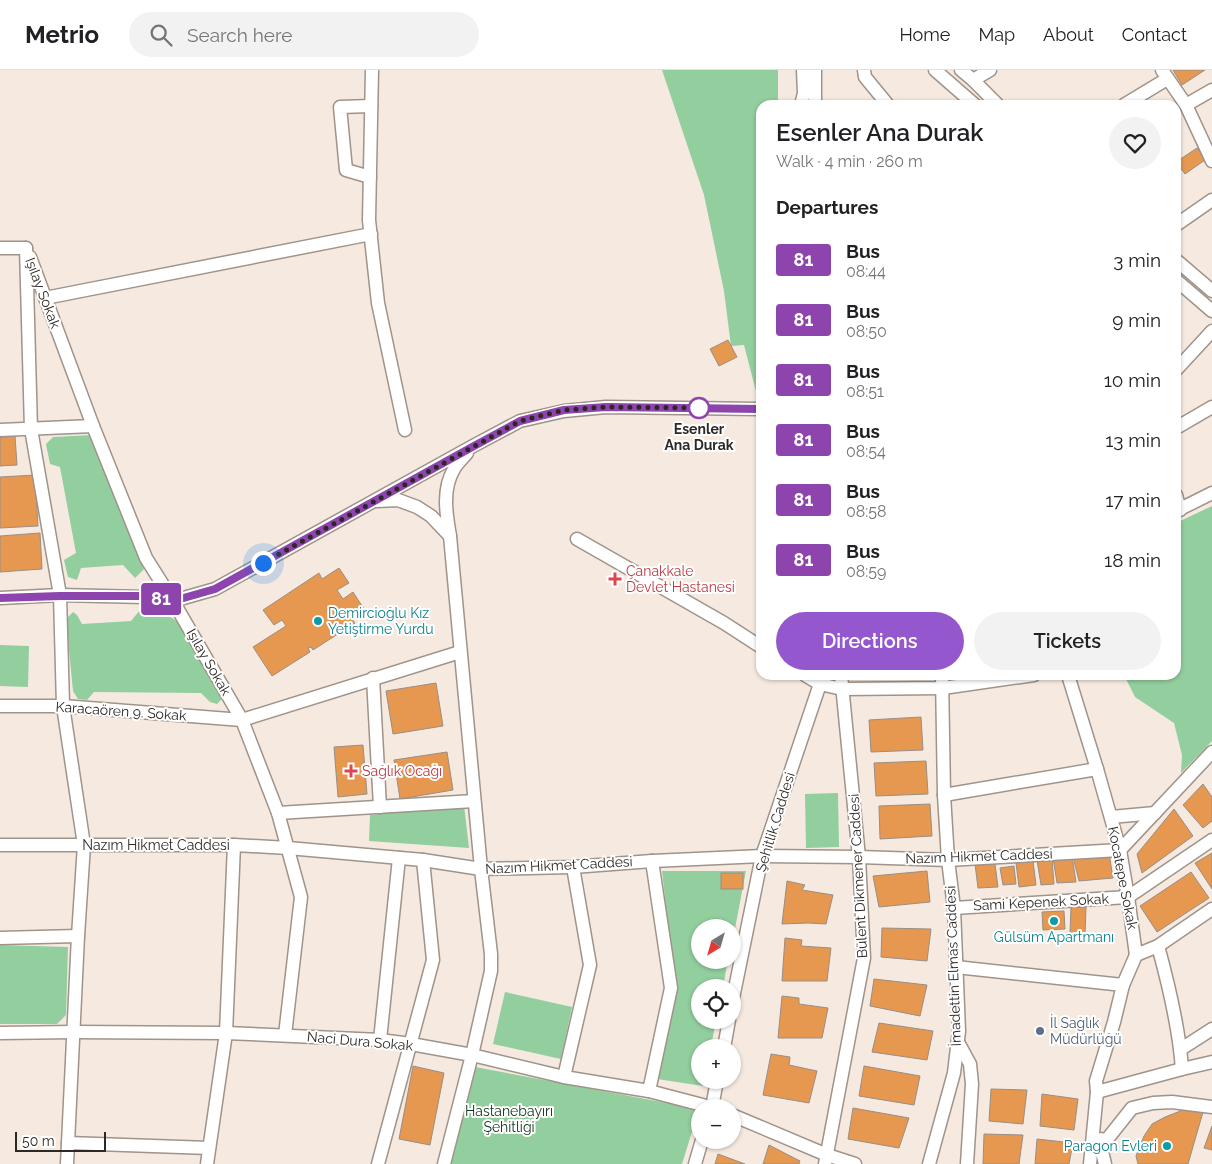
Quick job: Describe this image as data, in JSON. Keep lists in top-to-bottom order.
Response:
{
  "streets": {
    "street": [
      "Işılay Sokak",
      "Karacaören 9. Sokak",
      "Şehitlik Caddesi",
      "Nazım Hikmet Caddesi",
      "Bülent Dikmener Caddesi",
      "Kocatepe Sokak",
      "Sami Kepenek Sokak",
      "İmadettin Elmas Caddesi",
      "Naci Dura Sokak"
    ]
  },
  "crossings": [
    ["Işılay Sokak", "Karacaören 9. Sokak"],
    ["Işılay Sokak", "Nazım Hikmet Caddesi"],
    ["Işılay Sokak", "Naci Dura Sokak"],
    ["Şehitlik Caddesi", "Nazım Hikmet Caddesi"],
    ["Nazım Hikmet Caddesi", "Bülent Dikmener Caddesi"],
    ["Nazım Hikmet Caddesi", "Kocatepe Sokak"],
    ["Nazım Hikmet Caddesi", "İmadettin Elmas Caddesi"],
    ["Kocatepe Sokak", "Sami Kepenek Sokak"],
    ["Sami Kepenek Sokak", "İmadettin Elmas Caddesi"]
  ],
  "parks": ["Hastanebayırı Şehitliği"],
  "places": {
    "other": [
      "Esenler Ana Durak",
      "Demircioğlu Kız Yetiştirme Yurdu",
      "Gülsüm Apartmanı",
      "İl Sağlık Müdürlüğü",
      "Paragon Evleri"
    ],
    "health": ["Çanakkale Devlet Hastanesi", "Sağlık Ocağı"]
  },
  "lines": ["bus line 81"],
  "scale_bar": "50 m",
  "north": "bottom left",
  "page": {
    "header": "Metrio",
    "search": "Search here",
    "nav": [
      "Home",
      "Map",
      "About",
      "Contact"
    ],
    "on_map": "81",
    "heading": [
      ["Esenler Ana Durak", "Walk · 4 min · 260 m"],
      "Departures"
    ],
    "list": [
      {
        "mark": "81",
        "name": "Bus",
        "note": "08:44",
        "value": "3 min"
      },
      {
        "mark": "81",
        "name": "Bus",
        "note": "08:50",
        "value": "9 min"
      },
      {
        "mark": "81",
        "name": "Bus",
        "note": "08:51",
        "value": "10 min"
      },
      {
        "mark": "81",
        "name": "Bus",
        "note": "08:54",
        "value": "13 min"
      },
      {
        "mark": "81",
        "name": "Bus",
        "note": "08:58",
        "value": "17 min"
      },
      {
        "mark": "81",
        "name": "Bus",
        "note": "08:59",
        "value": "18 min"
      }
    ],
    "buttons": ["Directions", "Tickets"],
    "map_buttons": ["+", "−"],
    "scale": "50 m"
  }
}
